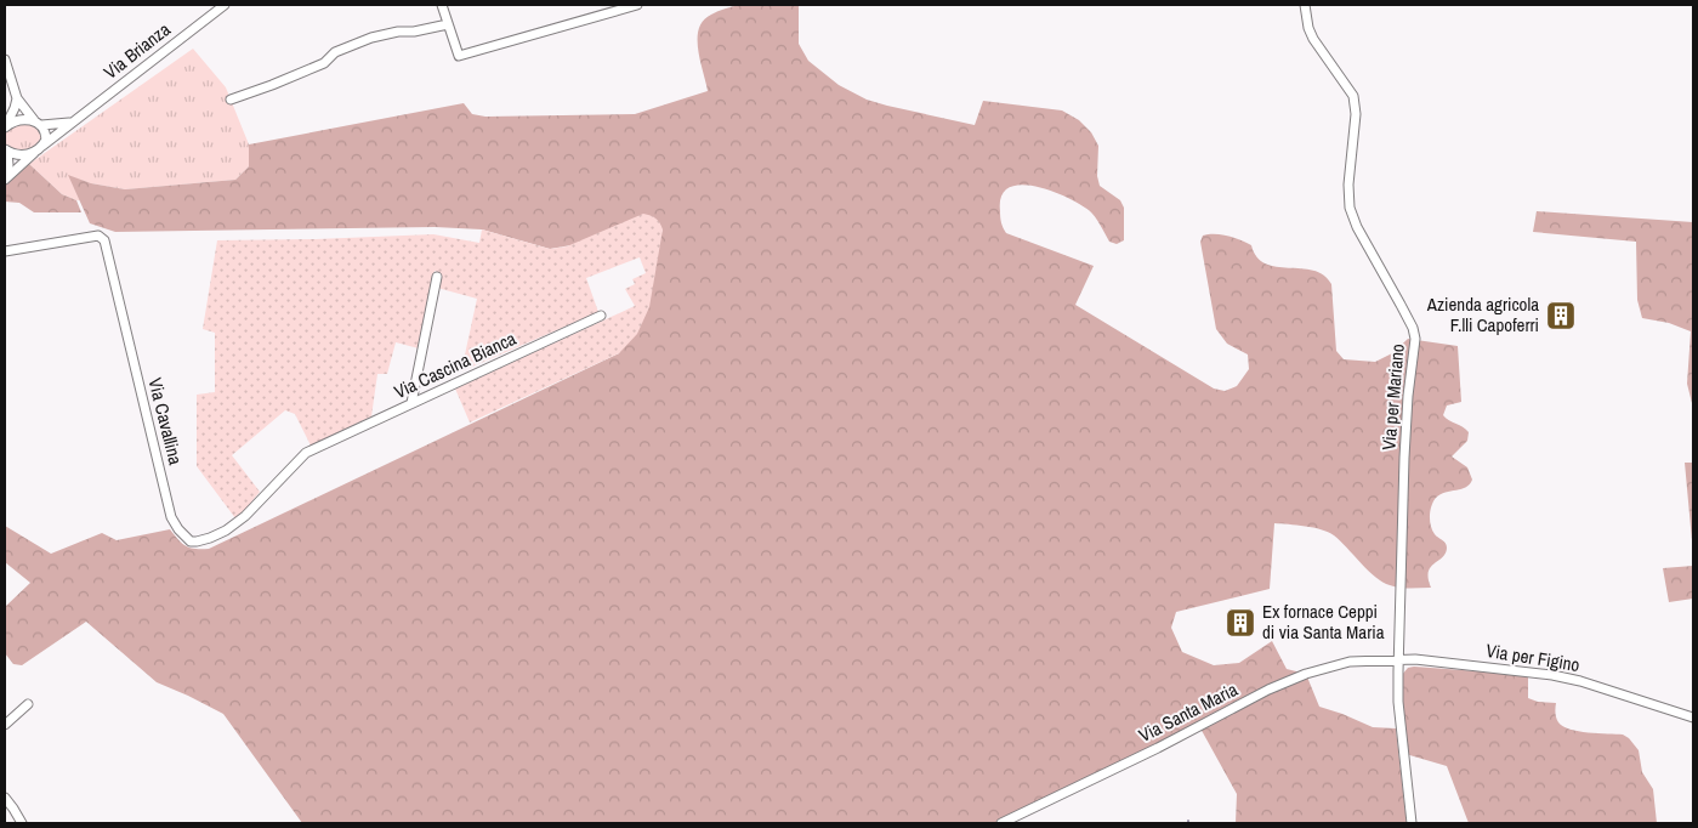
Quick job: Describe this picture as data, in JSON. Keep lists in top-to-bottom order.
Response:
{
  "streets": {
    "street": [
      "Via Brianza",
      "Via Cascina Bianca",
      "Via per Mariano",
      "Via Cavallina",
      "Via per Figino",
      "Via Santa Maria"
    ]
  },
  "crossings": [
    ["Via Cascina Bianca", "Via Cavallina"],
    ["Via per Mariano", "Via per Figino"],
    ["Via per Mariano", "Via Santa Maria"],
    ["Via per Figino", "Via Santa Maria"]
  ],
  "places": {
    "building": ["Azienda agricola F.lli Capoferri", "Ex fornace Ceppi di via Santa Maria"]
  }
}
